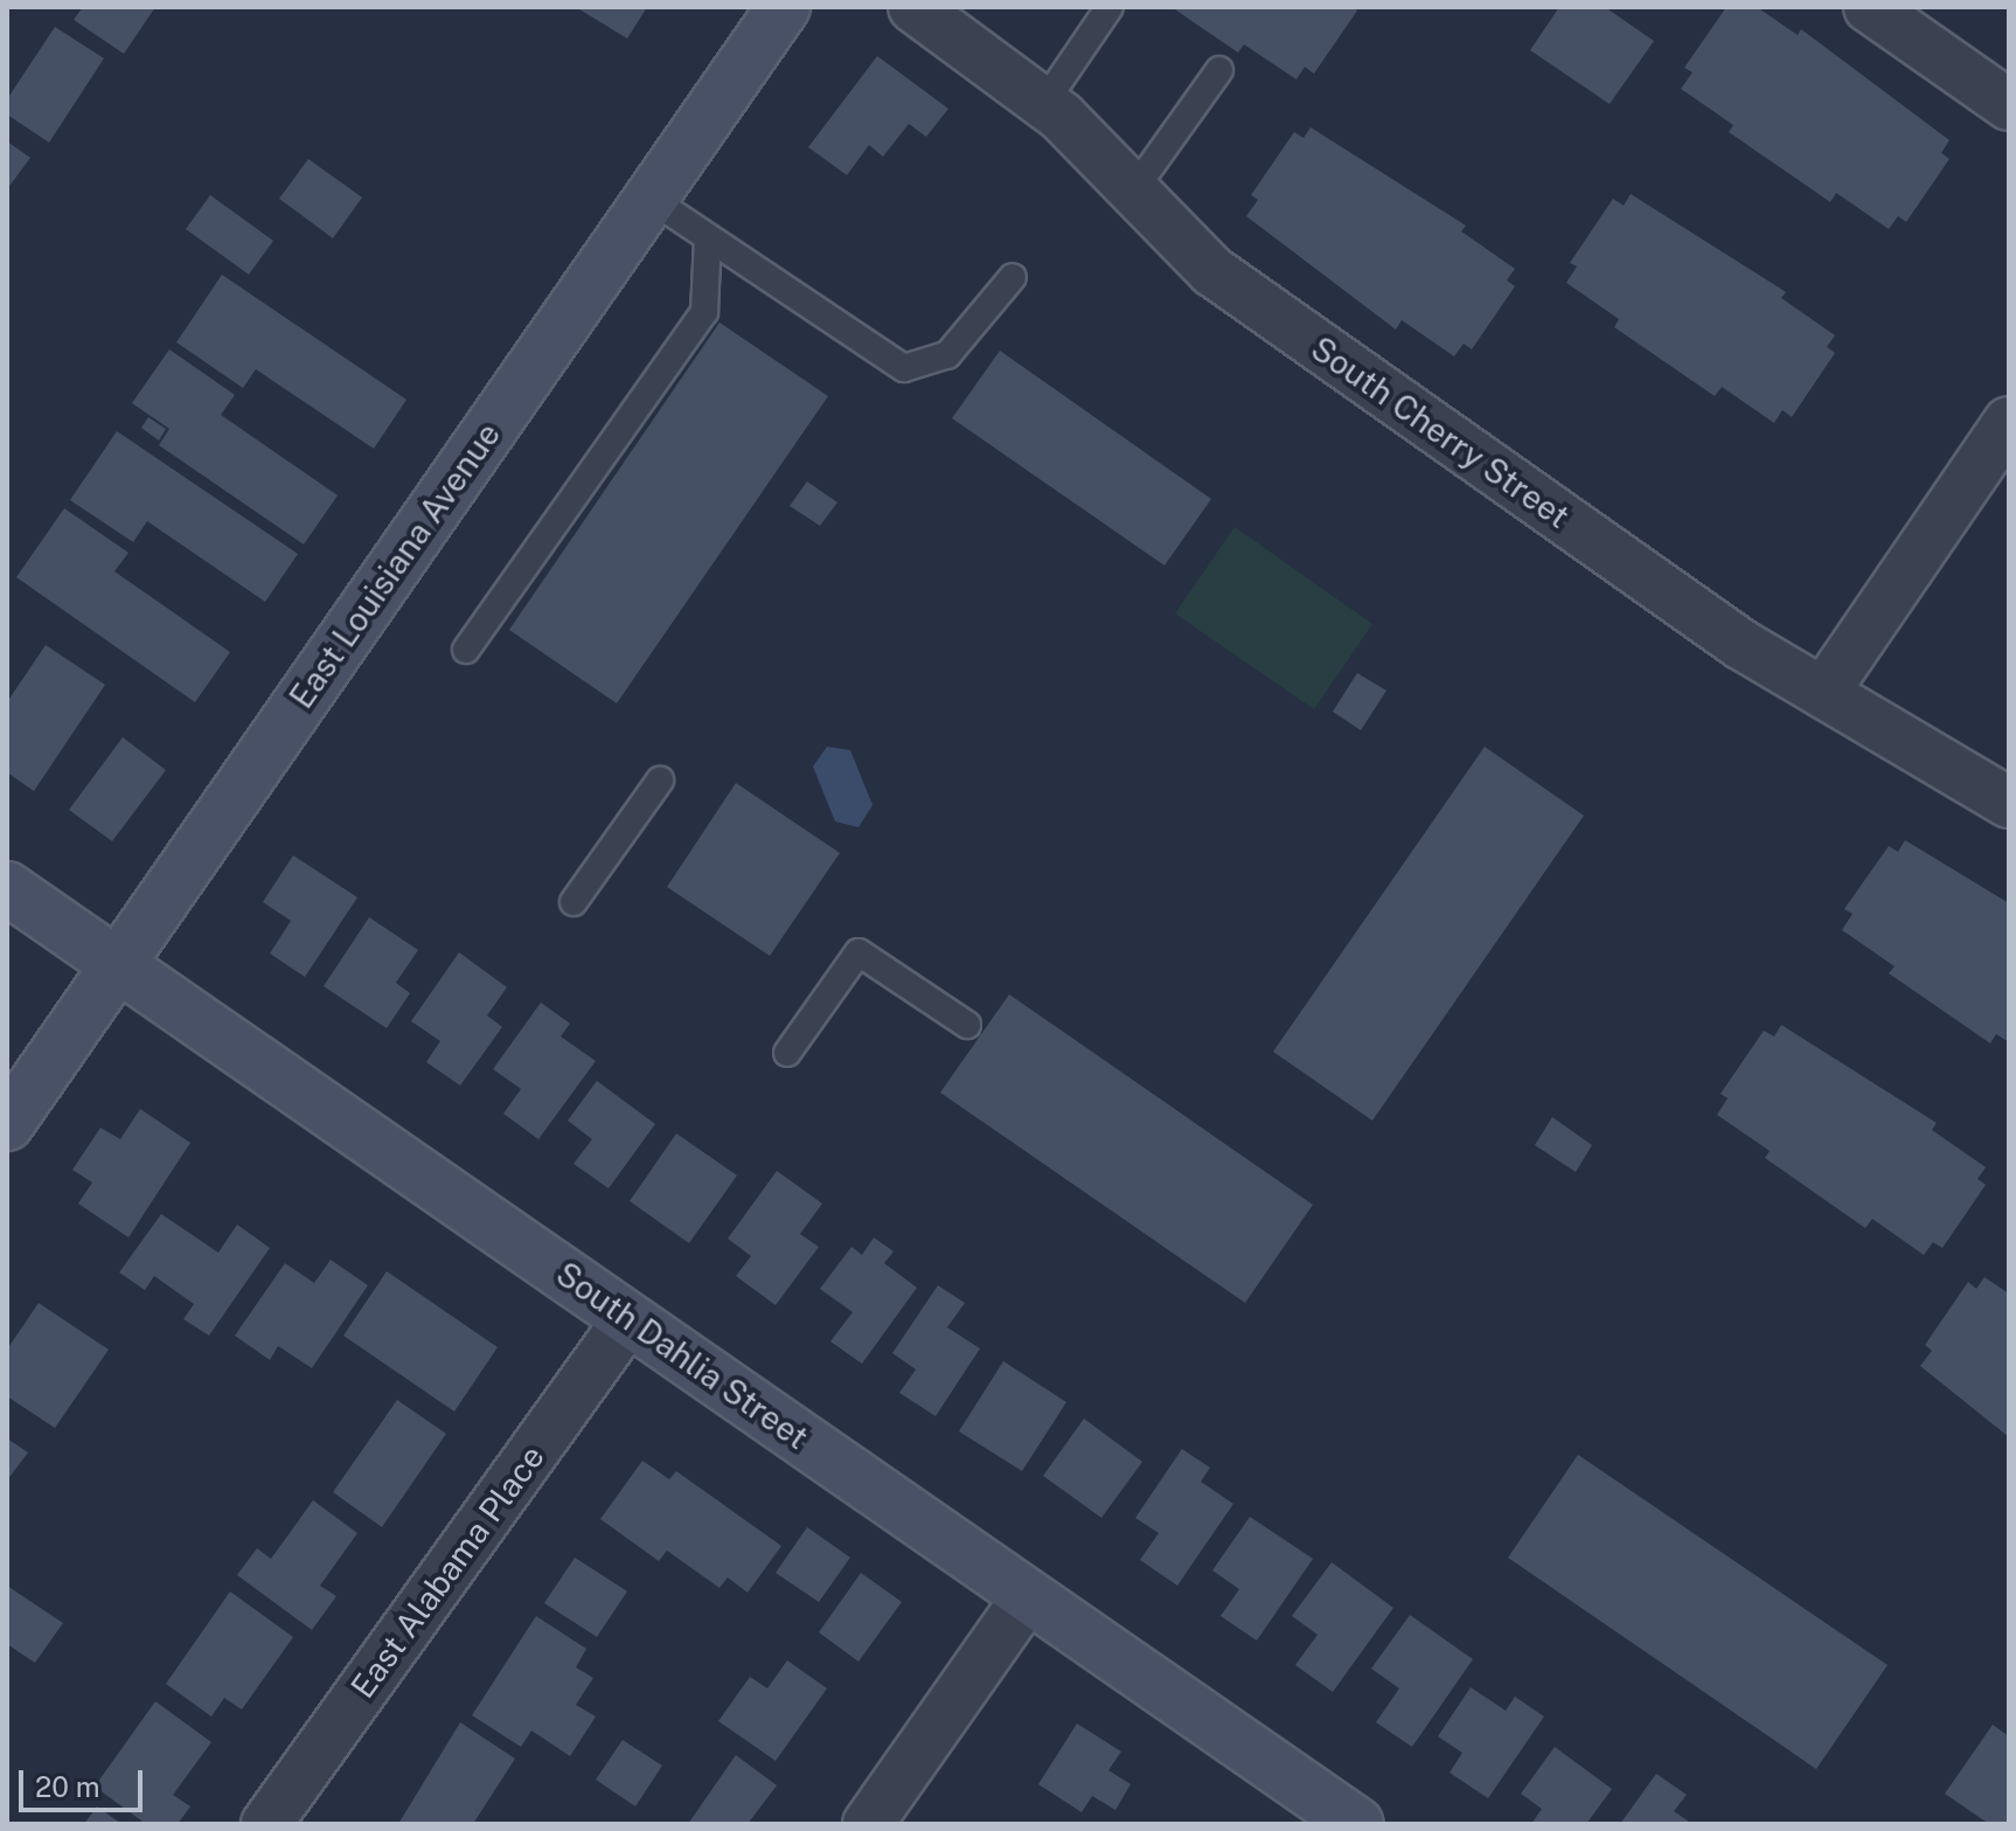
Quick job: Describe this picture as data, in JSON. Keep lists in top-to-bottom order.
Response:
{
  "streets": {
    "street": [
      "South Cherry Street",
      "East Louisiana Avenue",
      "South Dahlia Street",
      "East Alabama Place"
    ]
  },
  "crossings": [
    ["East Louisiana Avenue", "South Dahlia Street"],
    ["South Dahlia Street", "East Alabama Place"]
  ],
  "scale_bar": "20 m"
}
